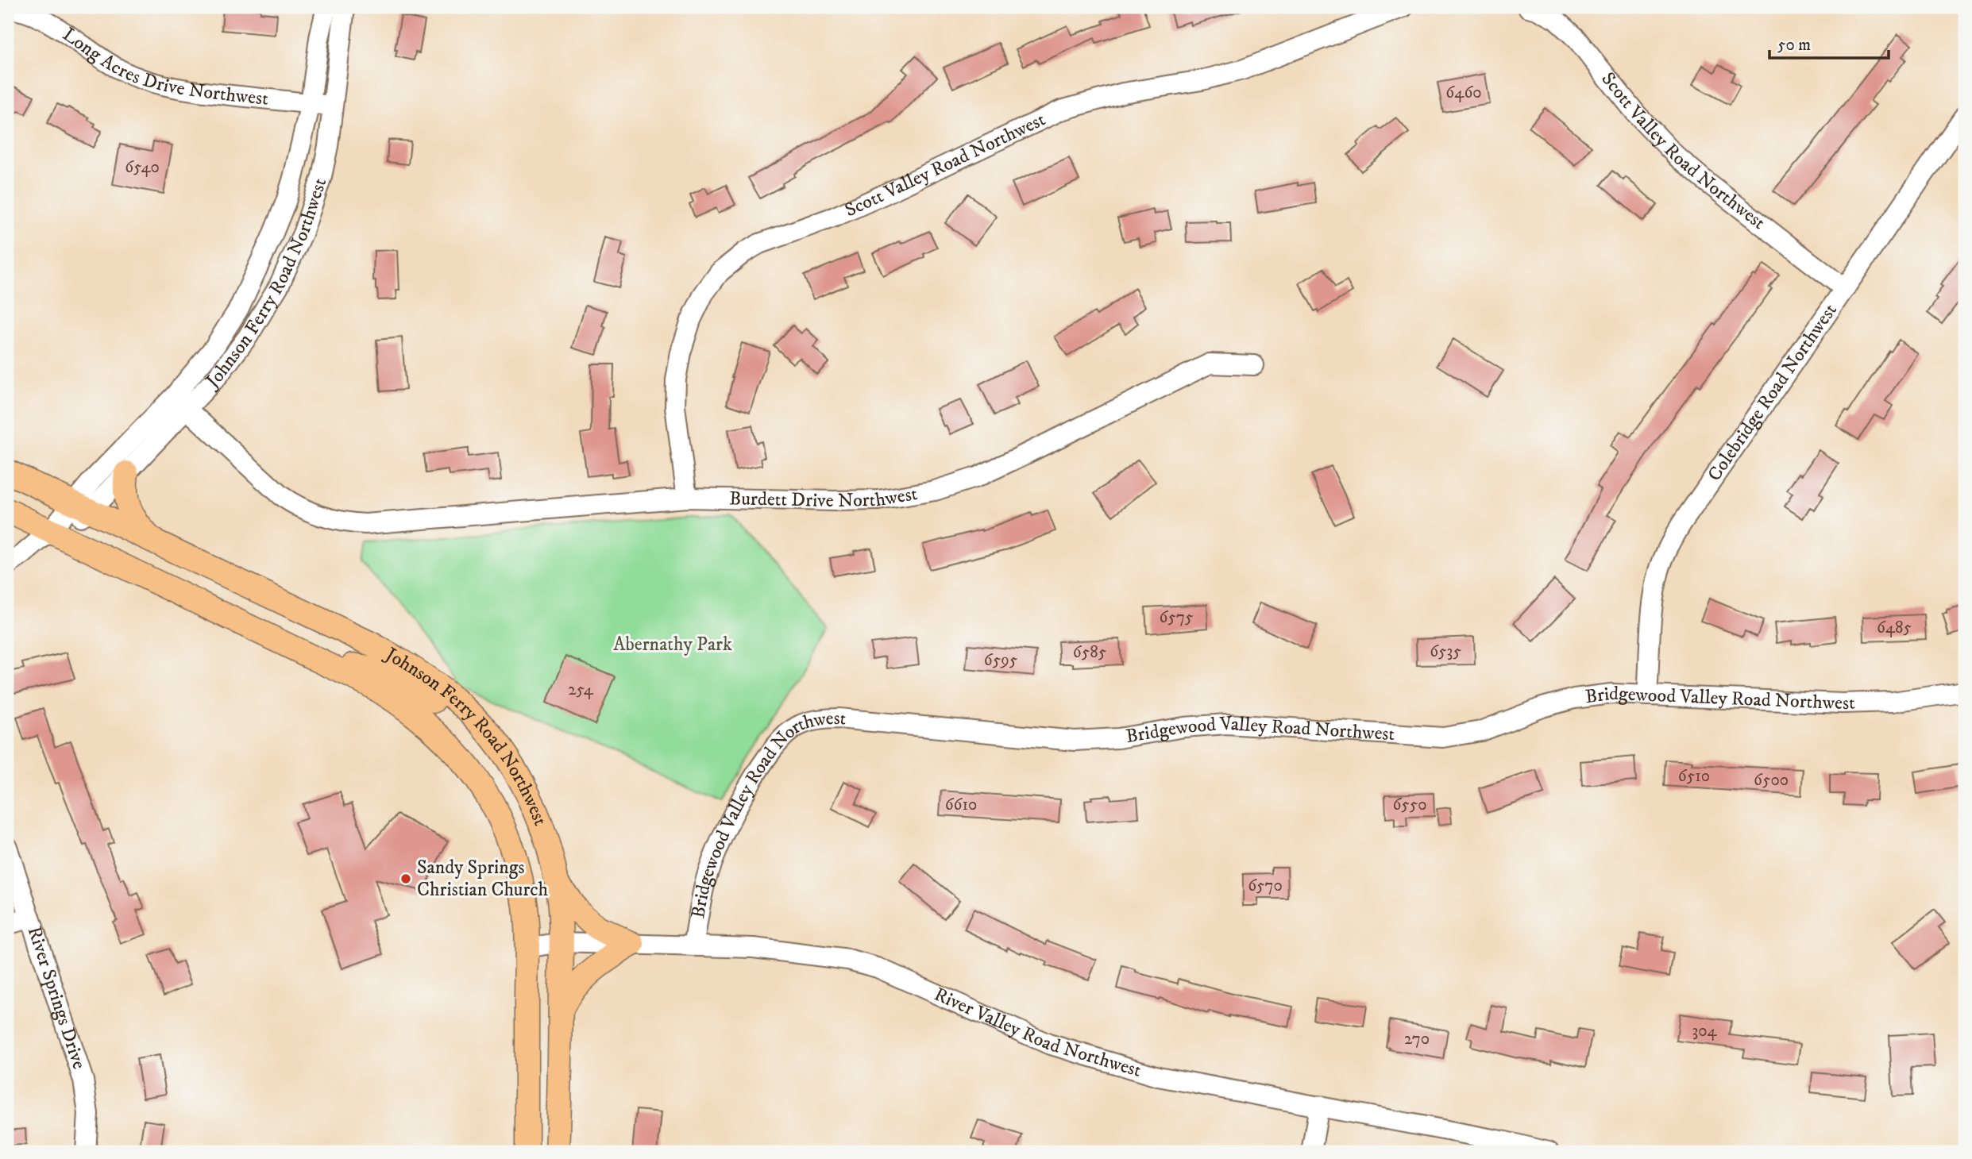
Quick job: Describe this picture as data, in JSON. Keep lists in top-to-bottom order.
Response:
{
  "streets": {
    "main road": ["Johnson Ferry Road Northwest"],
    "street": [
      "Long Acres Drive Northwest",
      "Scott Valley Road Northwest",
      "Colebridge Road Northwest",
      "Burdett Drive Northwest",
      "Bridgewood Valley Road Northwest",
      "River Springs Drive",
      "River Valley Road Northwest"
    ]
  },
  "crossings": [
    ["Long Acres Drive Northwest", "Johnson Ferry Road Northwest"],
    ["Scott Valley Road Northwest", "Colebridge Road Northwest"],
    ["Scott Valley Road Northwest", "Burdett Drive Northwest"],
    ["Johnson Ferry Road Northwest", "Burdett Drive Northwest"],
    ["Johnson Ferry Road Northwest", "River Valley Road Northwest"],
    ["Colebridge Road Northwest", "Bridgewood Valley Road Northwest"],
    ["Bridgewood Valley Road Northwest", "River Valley Road Northwest"]
  ],
  "parks": ["Abernathy Park"],
  "places": ["Sandy Springs Christian Church"],
  "house_numbers": [
    "6460",
    "6540",
    "6575",
    "6485",
    "6535",
    "6585",
    "6595",
    "254",
    "6510",
    "6500",
    "6610",
    "6550",
    "6570",
    "304",
    "270"
  ],
  "scale_bar": "50 m"
}
